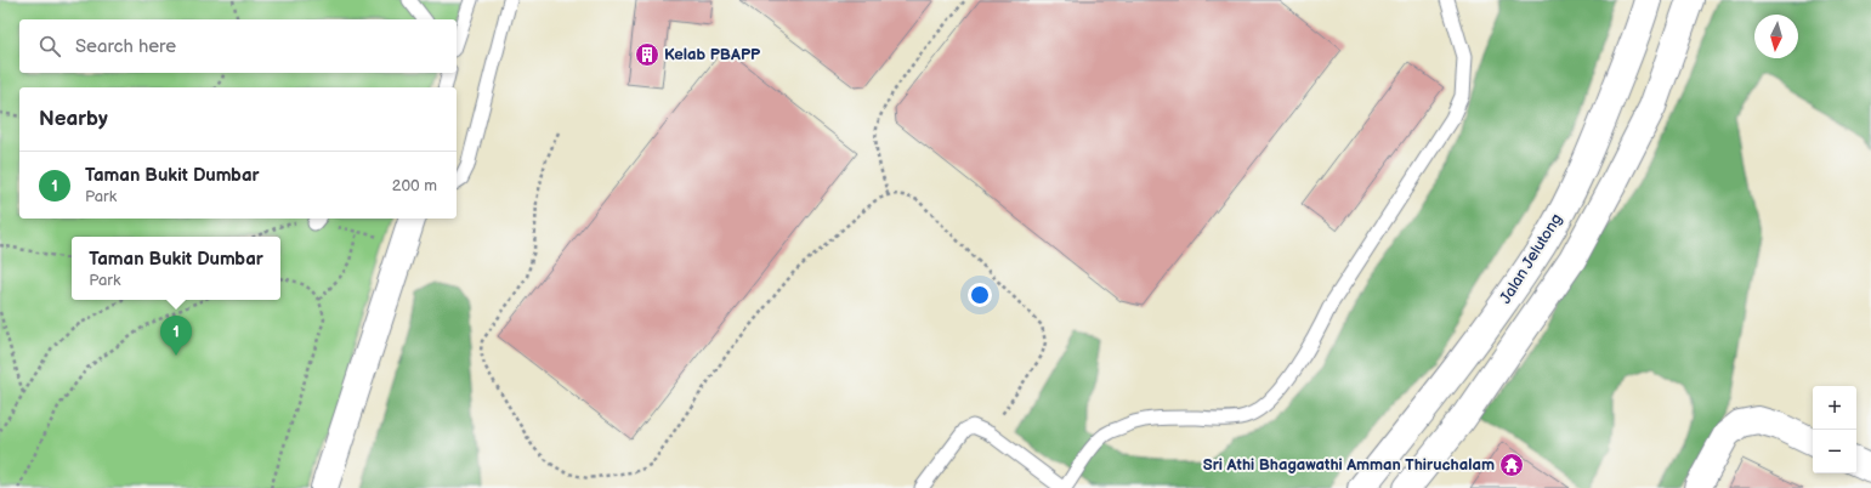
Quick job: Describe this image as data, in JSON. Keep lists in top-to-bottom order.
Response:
{
  "streets": {
    "main road": ["Jalan Jelutong"]
  },
  "places": {
    "building": ["Kelab PBAPP"],
    "temple": ["Sri Athi Bhagawathi Amman Thiruchalam"]
  },
  "north": "bottom",
  "page": {
    "search": "Search here",
    "heading": "Nearby",
    "list": [
      {
        "mark": "1",
        "name": "Taman Bukit Dumbar",
        "note": "Park",
        "value": "200 m"
      }
    ],
    "popup": ["Taman Bukit Dumbar", "Park"],
    "pins": "1",
    "map_buttons": ["+", "−"]
  }
}
